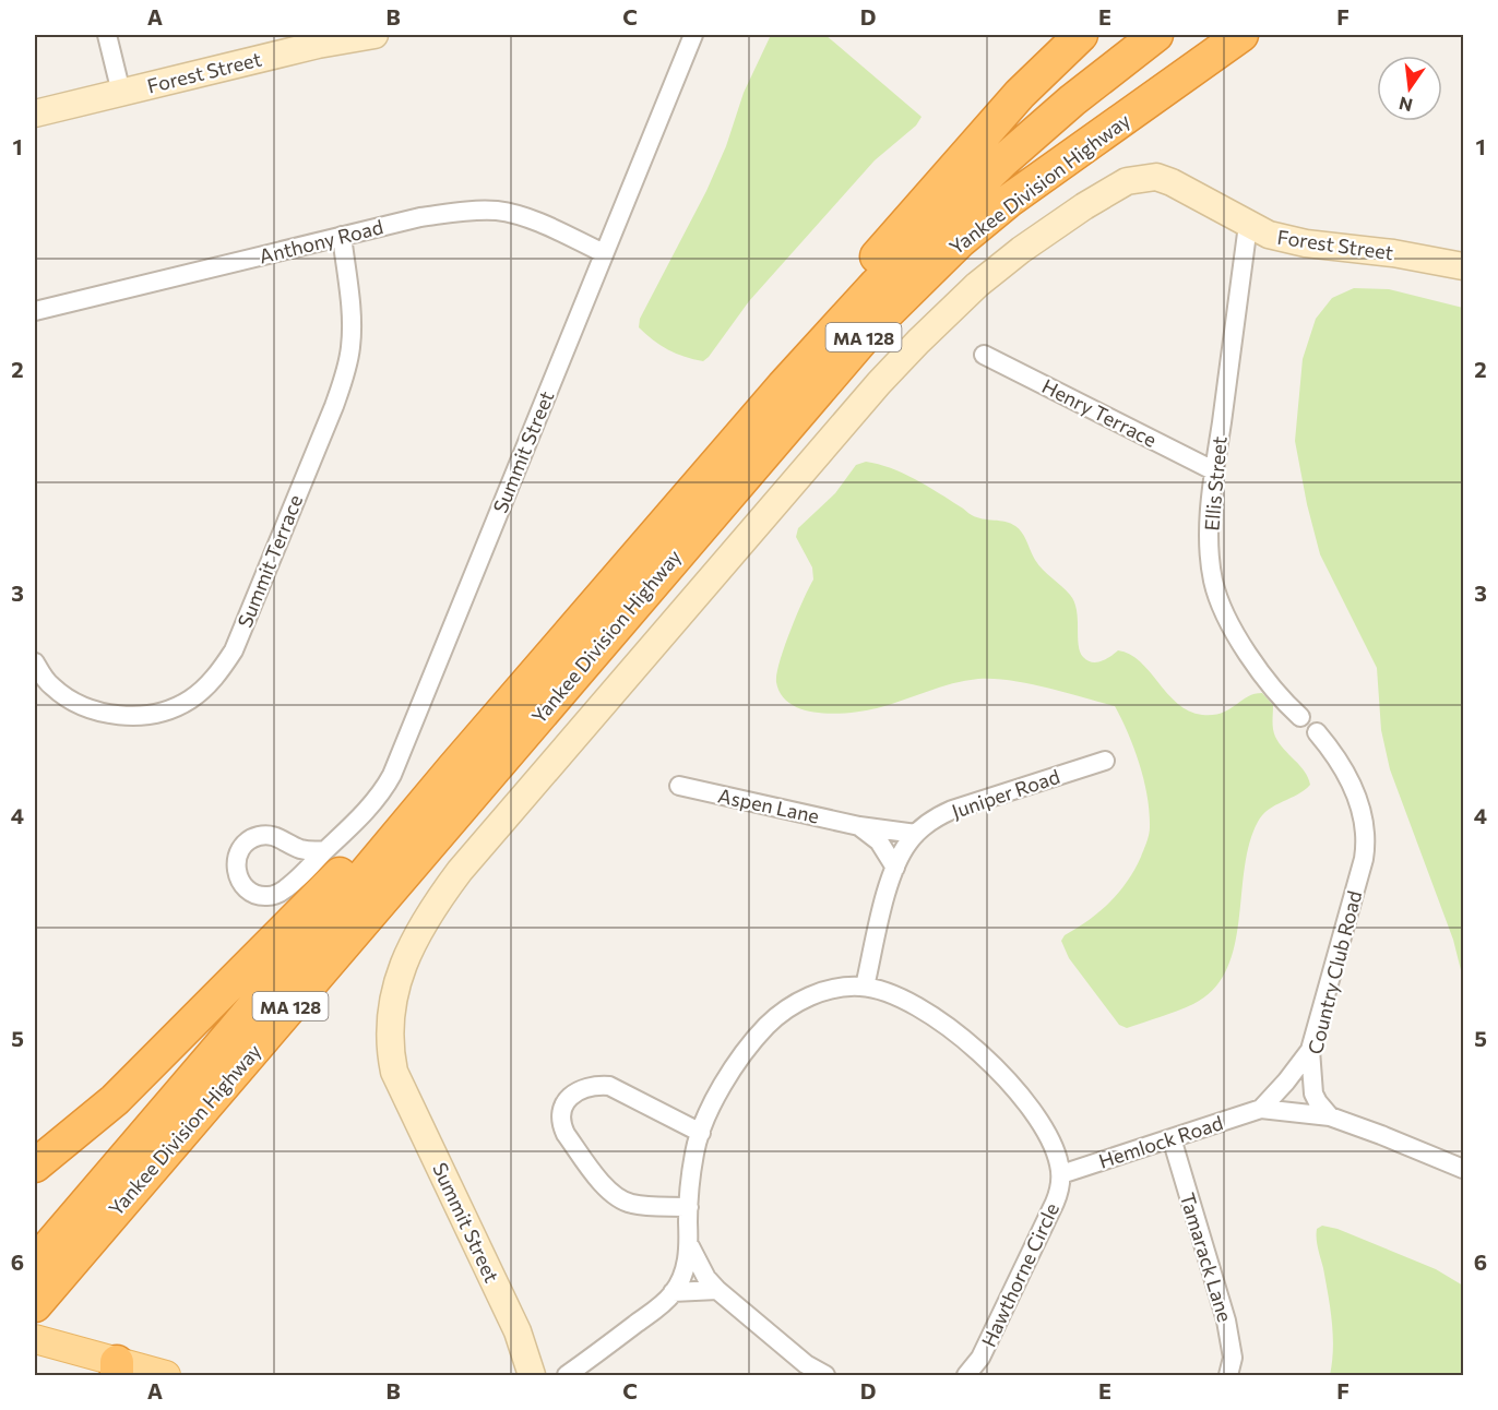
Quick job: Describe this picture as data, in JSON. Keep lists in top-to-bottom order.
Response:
{
  "streets": {
    "highway": ["Yankee Division Highway", "MA 128"],
    "street": [
      "Forest Street",
      "Anthony Road",
      "Henry Terrace",
      "Summit Street",
      "Ellis Street",
      "Summit Terrace",
      "Juniper Road",
      "Aspen Lane",
      "Country Club Road",
      "Hemlock Road",
      "Tamarack Lane",
      "Hawthorne Circle"
    ]
  },
  "crossings": [
    ["Forest Street", "Yankee Division Highway"],
    ["Forest Street", "Ellis Street"],
    ["Yankee Division Highway", "Summit Street"],
    ["Anthony Road", "Summit Street"],
    ["Anthony Road", "Summit Terrace"],
    ["Henry Terrace", "Ellis Street"],
    ["Juniper Road", "Aspen Lane"],
    ["Country Club Road", "Hemlock Road"],
    ["Hemlock Road", "Tamarack Lane"],
    ["Hemlock Road", "Hawthorne Circle"]
  ],
  "north": "bottom",
  "grid": {
    "columns": [
      "A",
      "B",
      "C",
      "D",
      "E",
      "F"
    ],
    "rows": [
      "1",
      "2",
      "3",
      "4",
      "5",
      "6"
    ]
  }
}
